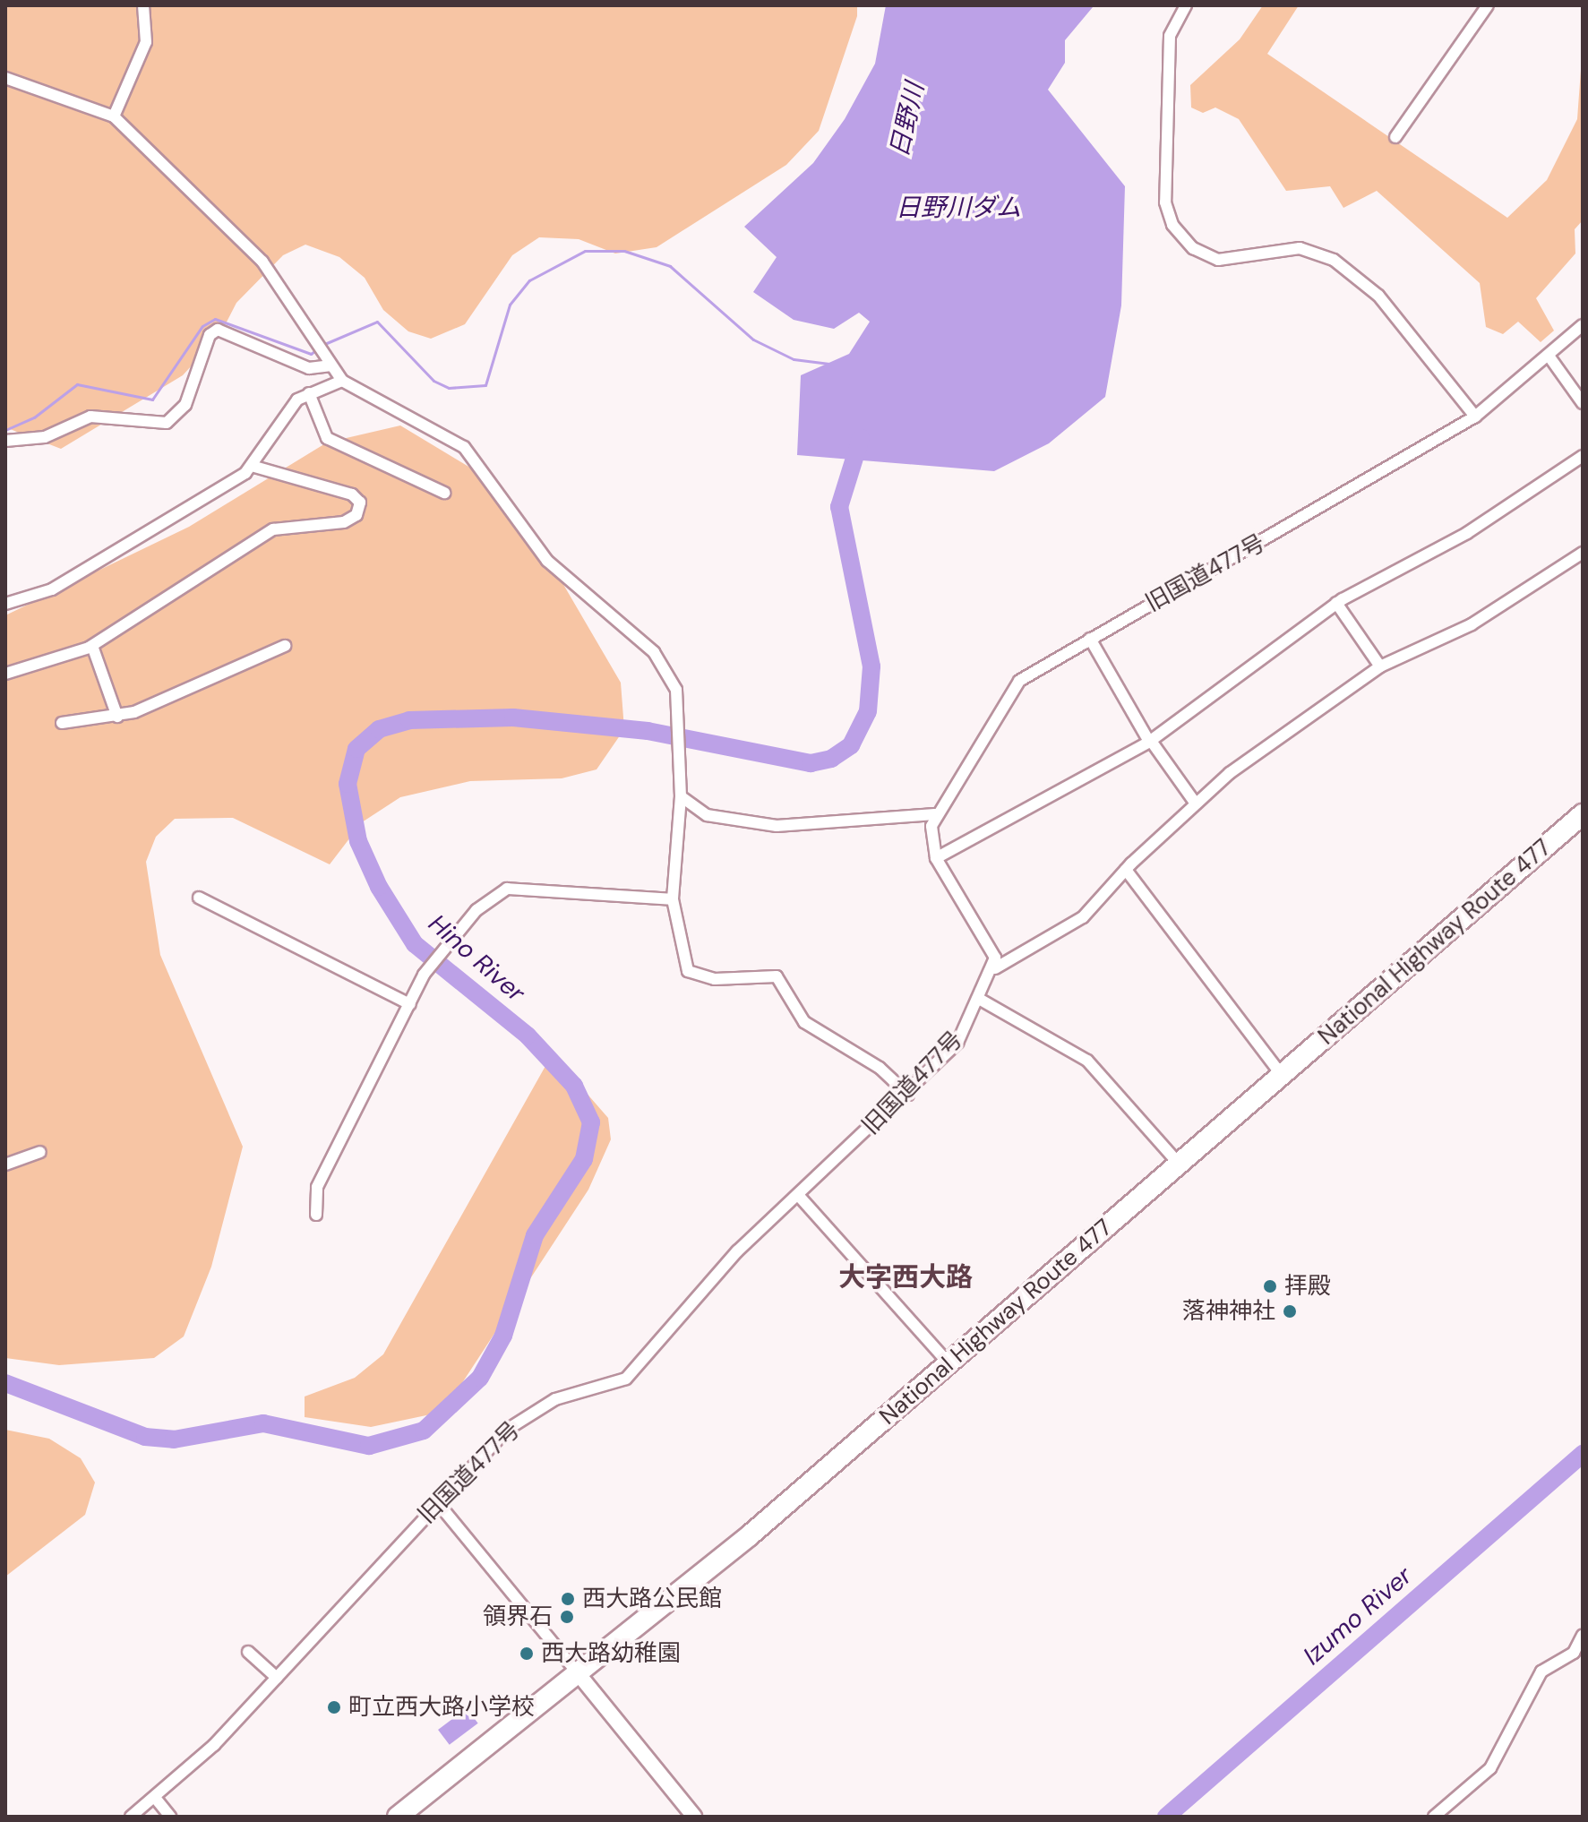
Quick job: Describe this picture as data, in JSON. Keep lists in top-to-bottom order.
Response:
{
  "streets": {
    "highway": ["National Highway Route 477"],
    "street": ["旧国道477号"]
  },
  "districts": ["大字西大路"],
  "water": [
    "日野川",
    "日野川ダム",
    "Hino River",
    "Izumo River"
  ],
  "places": [
    "拝殿",
    "落神神社",
    "西大路公民館",
    "領界石",
    "西大路幼稚園",
    "町立西大路小学校"
  ]
}
